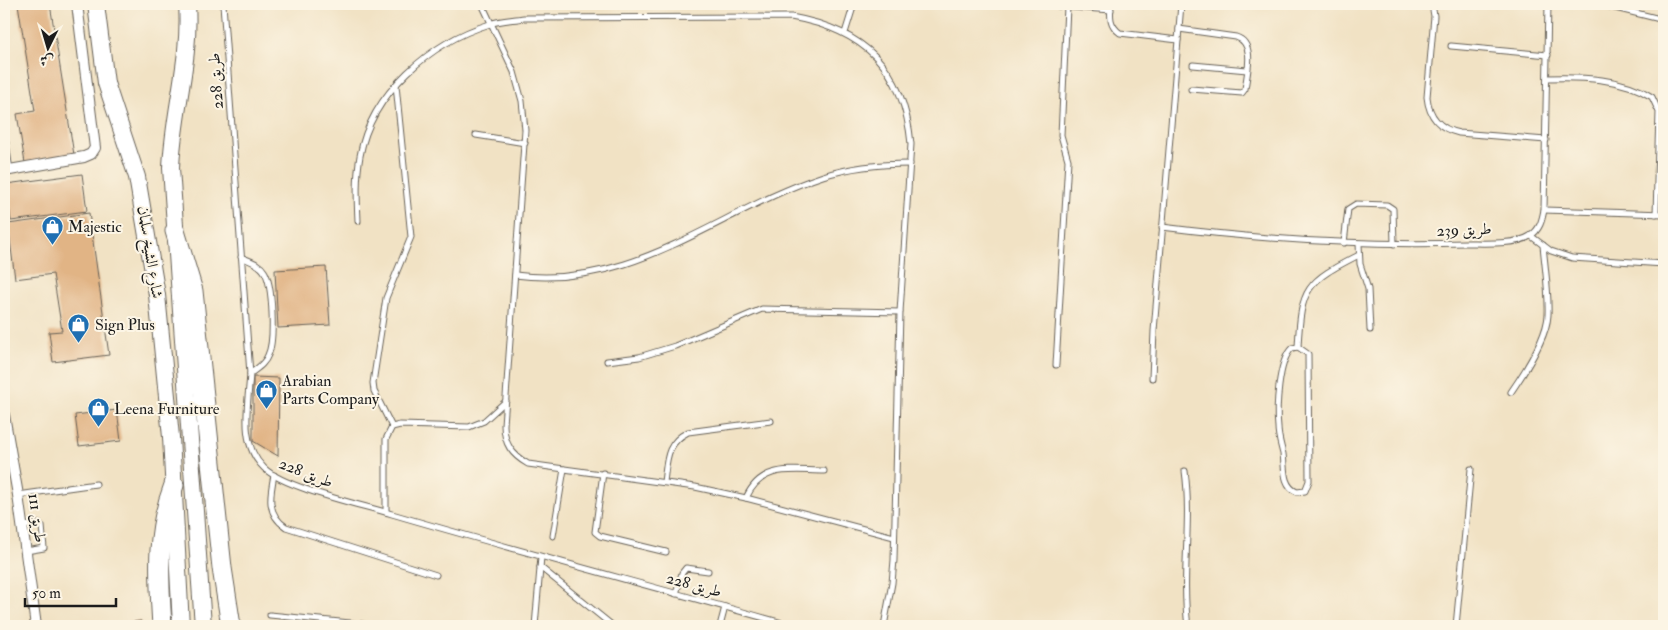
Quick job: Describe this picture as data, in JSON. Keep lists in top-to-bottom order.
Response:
{
  "streets": {
    "main road": ["شارع الشيخ سلمان"],
    "street": ["طريق 111"],
    "lane": ["طريق 228", "طريق 239"]
  },
  "places": {
    "shop": [
      "Majestic",
      "Sign Plus",
      "Arabian Parts Company",
      "Leena Furniture"
    ]
  },
  "scale_bar": "50 m",
  "north": "bottom"
}
